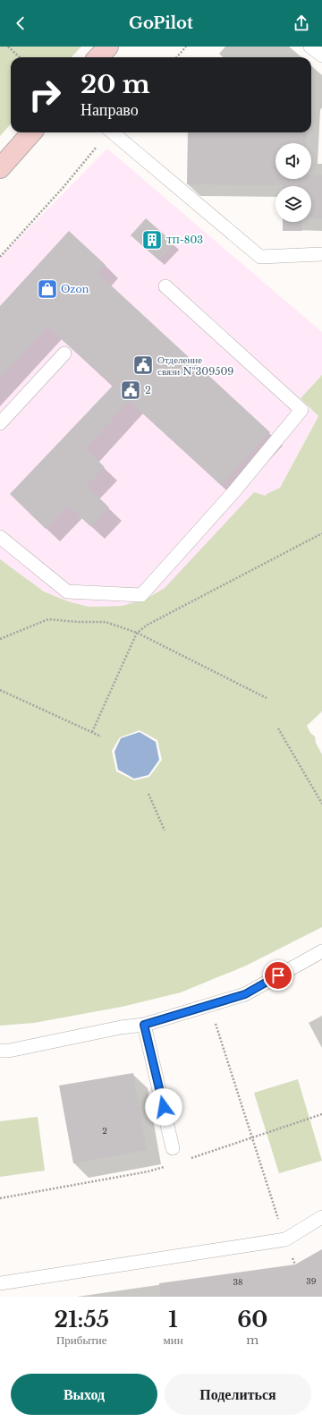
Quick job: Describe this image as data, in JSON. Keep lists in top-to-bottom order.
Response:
{
  "places": {
    "building": ["ТП-803"],
    "shop": ["Ozon"],
    "public building": ["Отделение связи №309509", "2"]
  },
  "house_numbers": ["2", "39", "38"],
  "page": {
    "header": "GoPilot",
    "turn": ["20 m", "Направо"],
    "eta": [
      "21:55",
      "Прибытие",
      "1",
      "мин",
      "60",
      "m"
    ],
    "buttons": ["Выход", "Поделиться"]
  }
}
